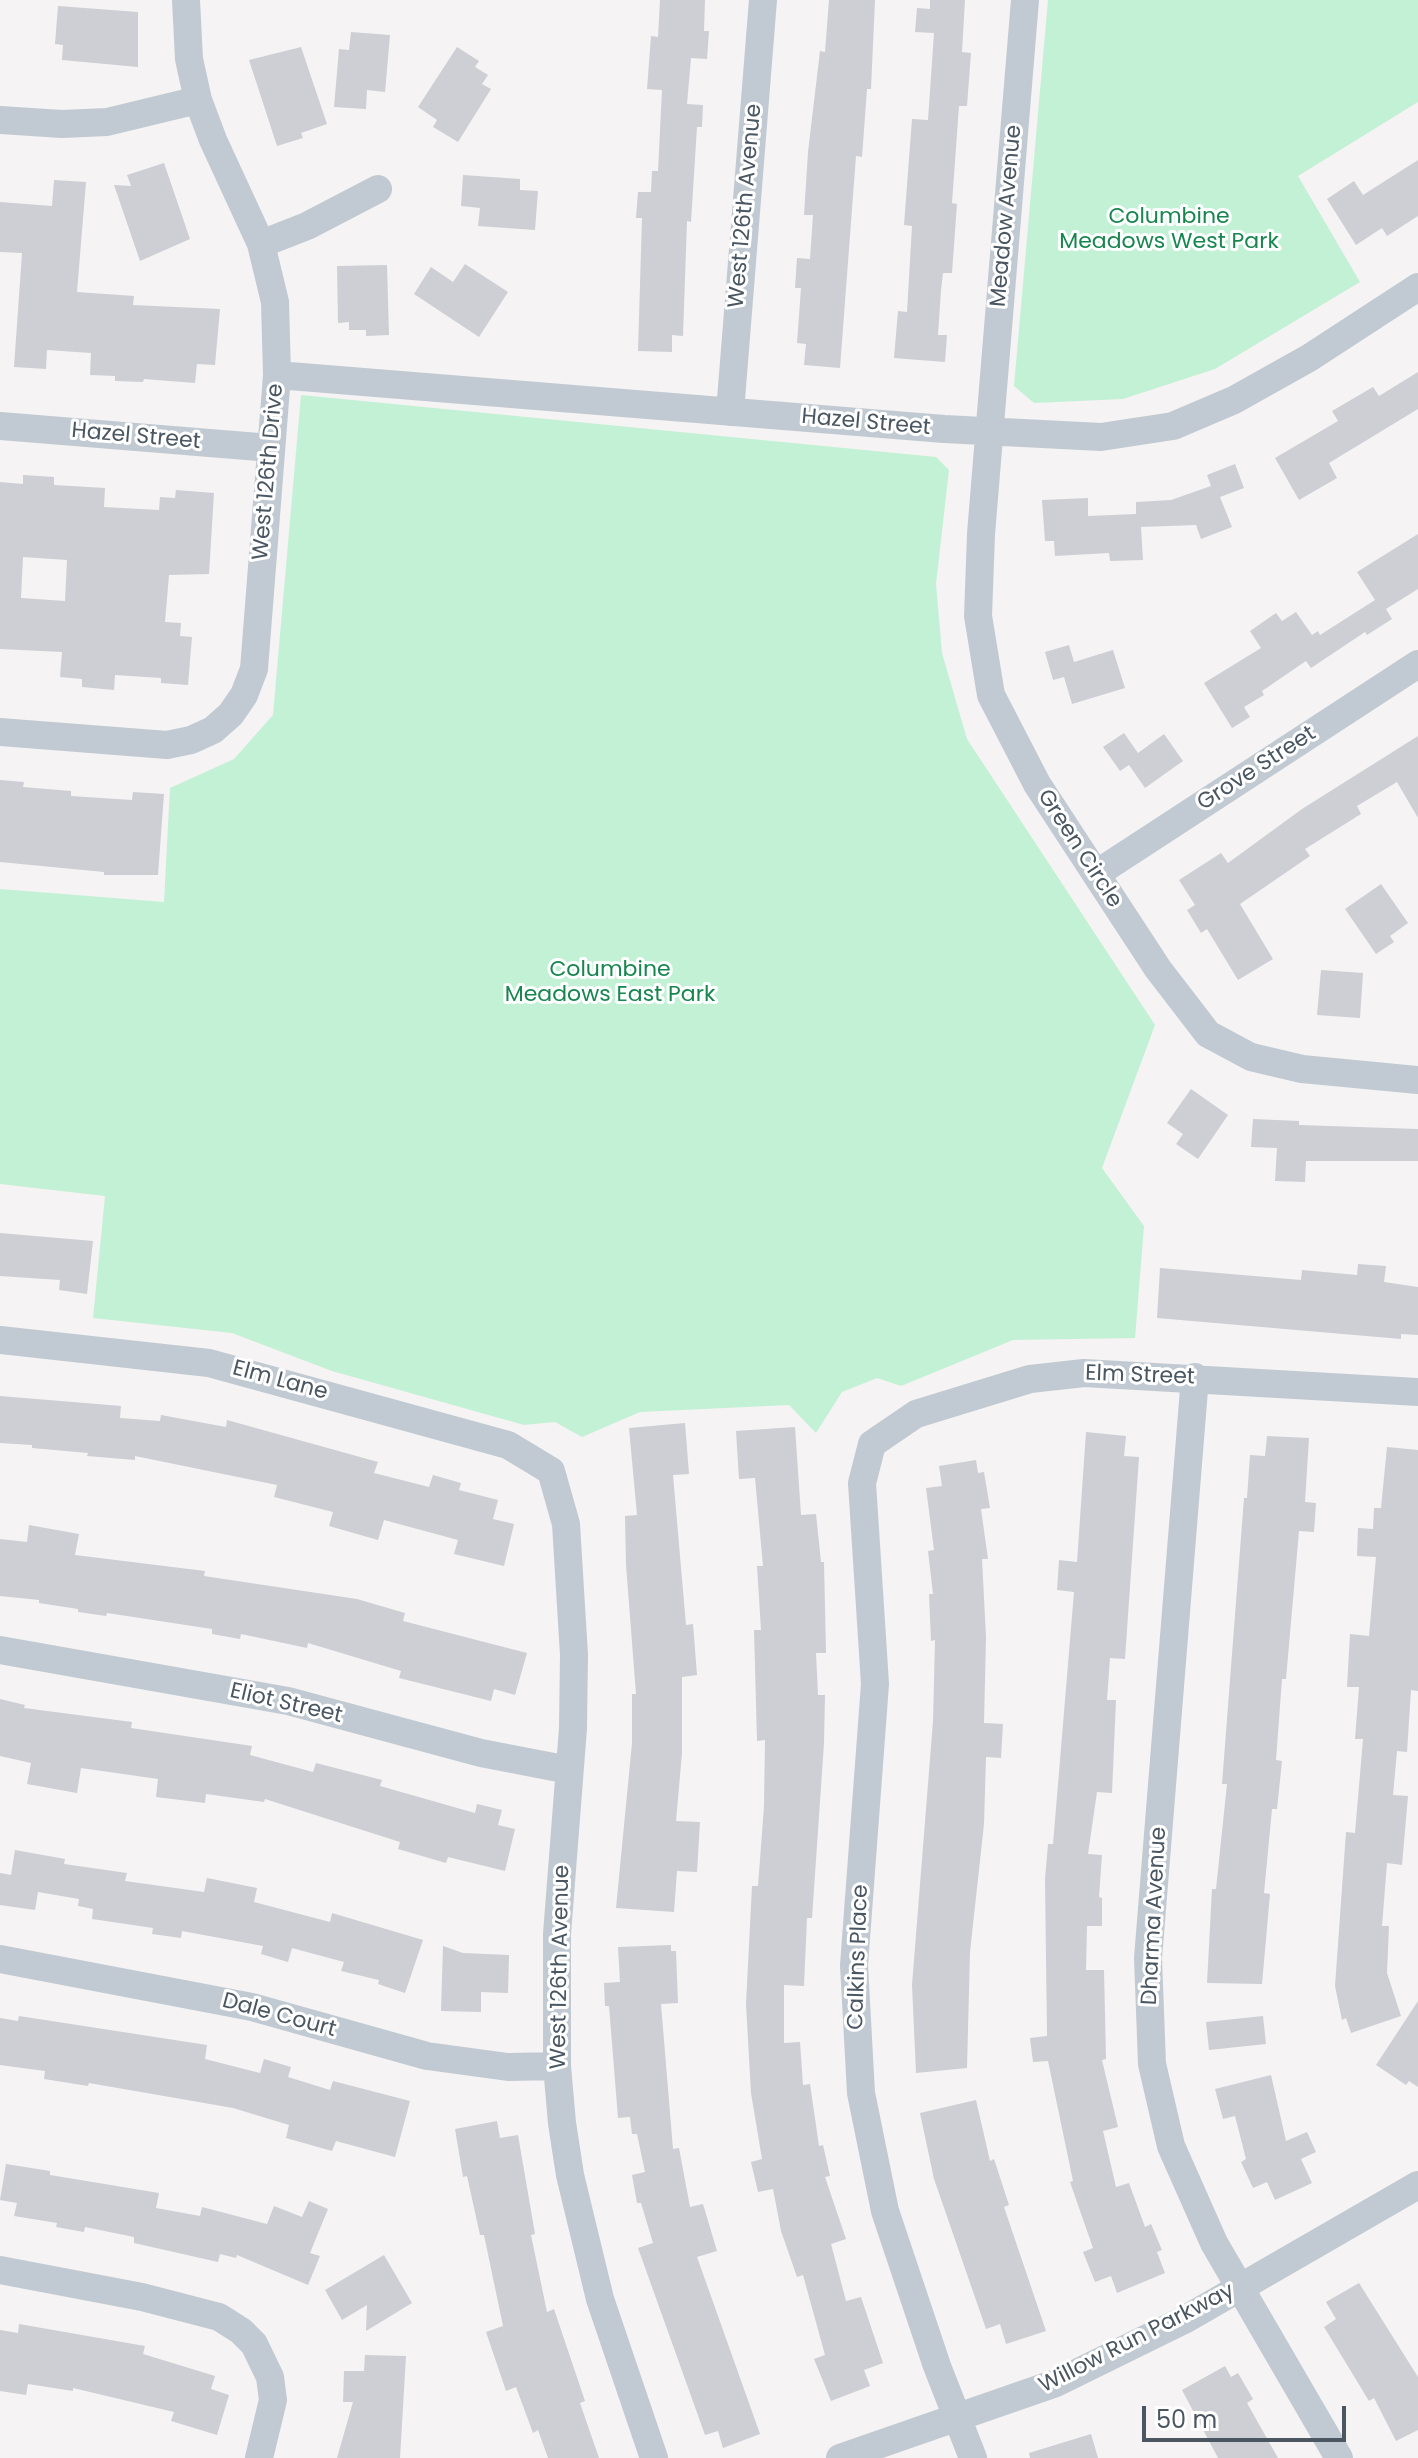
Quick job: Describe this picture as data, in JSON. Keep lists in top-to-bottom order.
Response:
{
  "streets": {
    "street": [
      "West 126th Avenue",
      "Meadow Avenue",
      "Hazel Street",
      "West 126th Drive",
      "Grove Street",
      "Green Circle",
      "Elm Street",
      "Elm Lane",
      "Eliot Street",
      "Dharma Avenue",
      "Calkins Place",
      "Dale Court",
      "Willow Run Parkway"
    ]
  },
  "crossings": [
    ["West 126th Avenue", "Hazel Street"],
    ["West 126th Avenue", "Elm Lane"],
    ["West 126th Avenue", "Eliot Street"],
    ["West 126th Avenue", "Dale Court"],
    ["Meadow Avenue", "Hazel Street"],
    ["Meadow Avenue", "Green Circle"],
    ["Hazel Street", "West 126th Drive"],
    ["Hazel Street", "Green Circle"],
    ["Grove Street", "Green Circle"],
    ["Elm Street", "Dharma Avenue"],
    ["Elm Street", "Calkins Place"],
    ["Dharma Avenue", "Willow Run Parkway"],
    ["Calkins Place", "Willow Run Parkway"]
  ],
  "parks": ["Columbine Meadows West Park", "Columbine Meadows East Park"],
  "scale_bar": "50 m"
}
